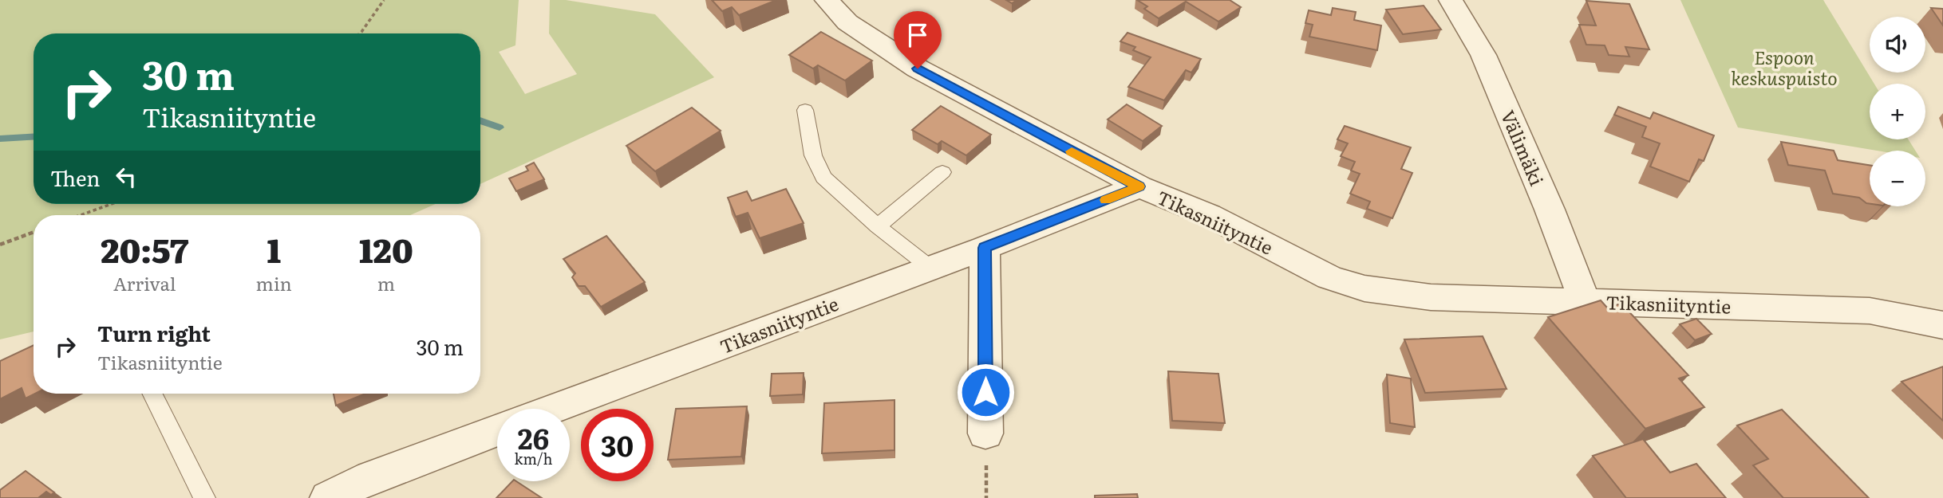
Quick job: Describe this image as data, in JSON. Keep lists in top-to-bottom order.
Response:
{
  "streets": {
    "street": ["Välimäki", "Tikasniityntie"]
  },
  "crossings": [
    ["Välimäki", "Tikasniityntie"]
  ],
  "parks": ["Espoon keskuspuisto"],
  "page": {
    "map_buttons": ["+", "−"],
    "turn": ["30 m", "Tikasniityntie"],
    "then": "Then",
    "eta": [
      "20:57",
      "Arrival",
      "1",
      "min",
      "120",
      "m"
    ],
    "list": [
      {
        "name": "Turn right",
        "note": "Tikasniityntie",
        "value": "30 m"
      }
    ],
    "speed": "26 km/h",
    "limit": "30"
  }
}
